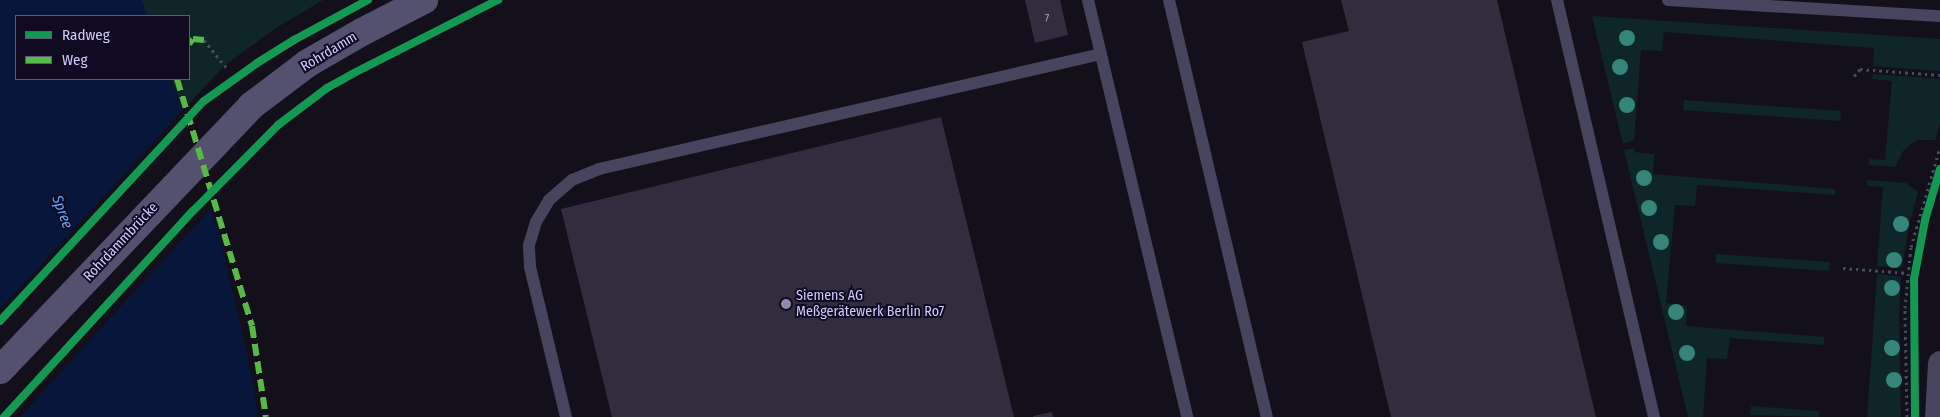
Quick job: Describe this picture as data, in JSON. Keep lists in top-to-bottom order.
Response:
{
  "streets": {
    "main road": ["Rohrdamm", "Rohrdammbrücke"]
  },
  "crossings": [
    ["Rohrdamm", "Rohrdammbrücke"]
  ],
  "water": ["Spree"],
  "places": ["Siemens AG Meßgerätewerk Berlin Ro7"],
  "house_numbers": ["7"],
  "legend": ["Radweg", "Weg"]
}
